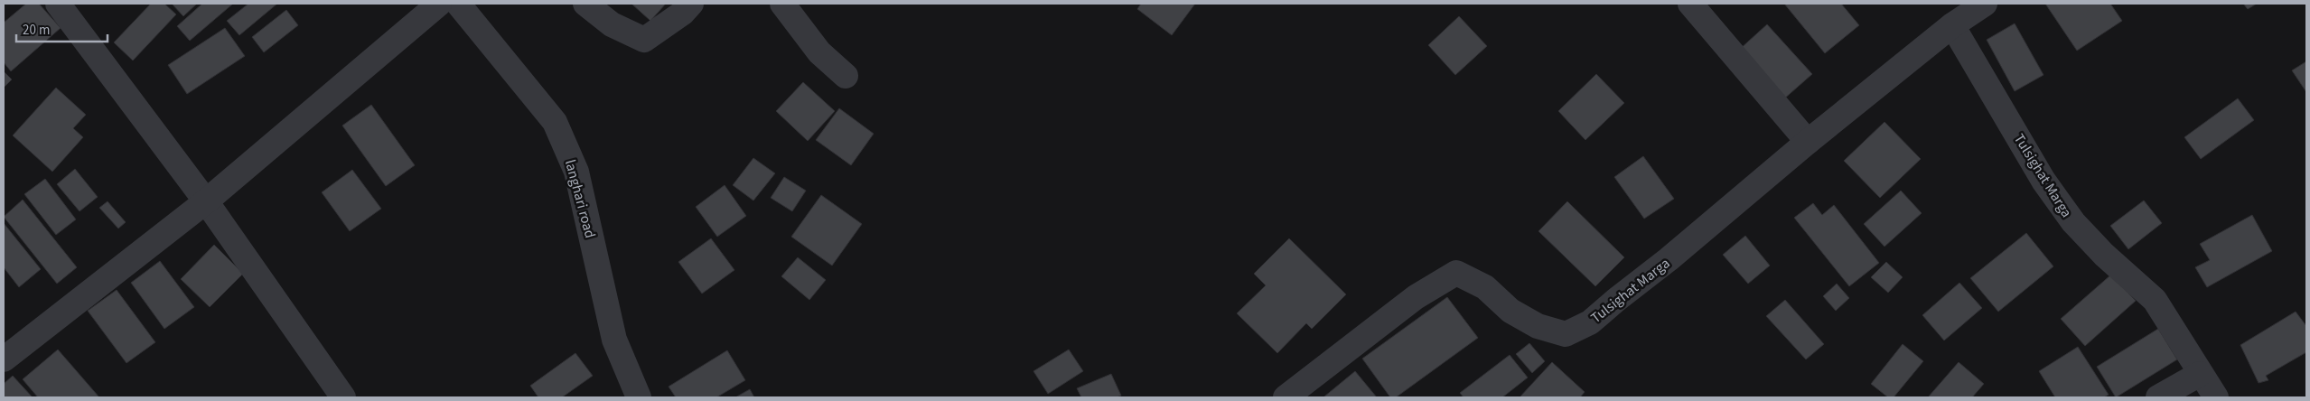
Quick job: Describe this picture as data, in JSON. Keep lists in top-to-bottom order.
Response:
{
  "streets": {
    "street": ["Tulsighat Marga", "langhari road"]
  },
  "scale_bar": "20 m"
}
